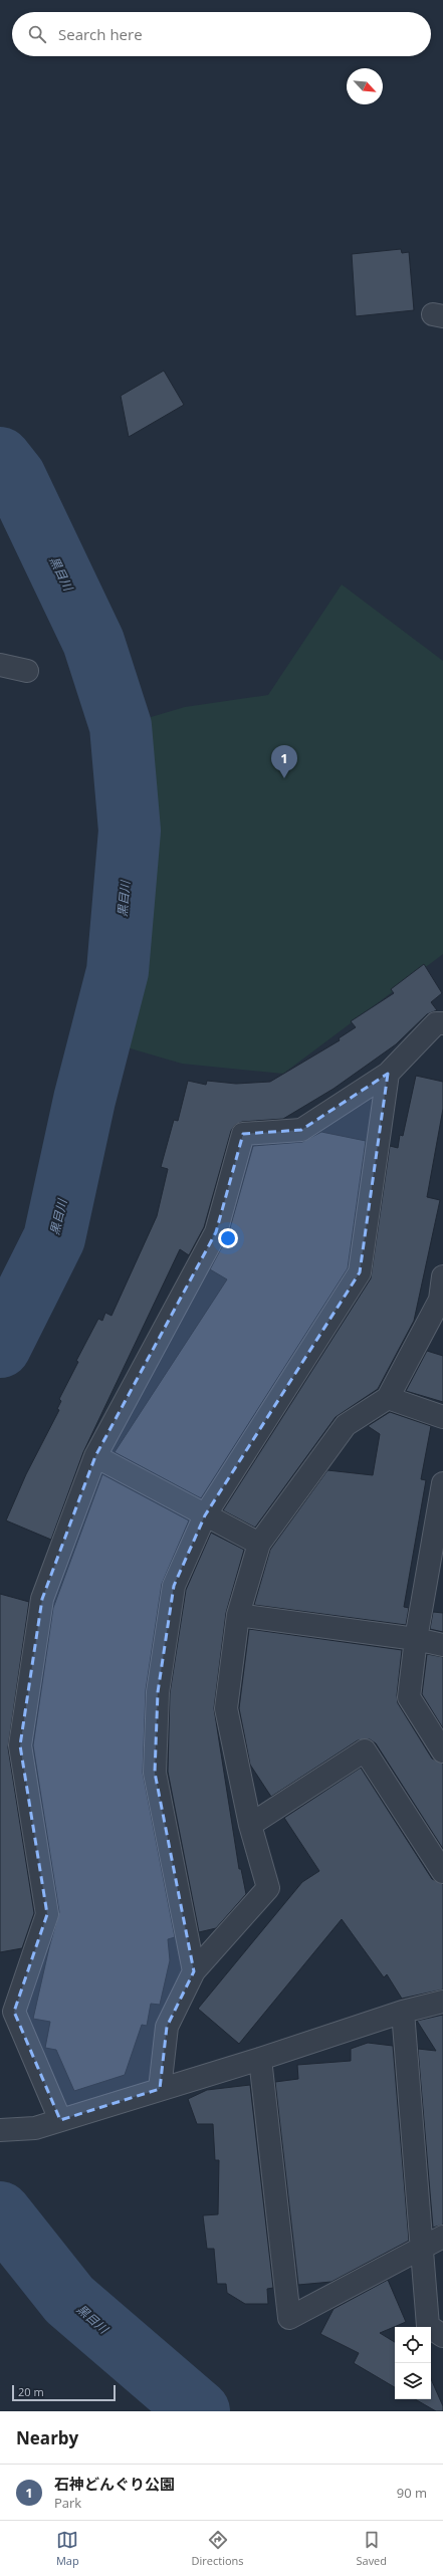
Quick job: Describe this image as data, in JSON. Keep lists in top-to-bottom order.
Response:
{
  "water": ["黒目川"],
  "scale_bar": "20 m",
  "north": "bottom right",
  "page": {
    "search": "Search here",
    "pins": "1",
    "scale": "20 m",
    "heading": "Nearby",
    "list": [
      {
        "mark": "1",
        "name": "石神どんぐり公園",
        "note": "Park",
        "value": "90 m"
      }
    ],
    "nav": ["Map", "Directions", "Saved"]
  }
}
